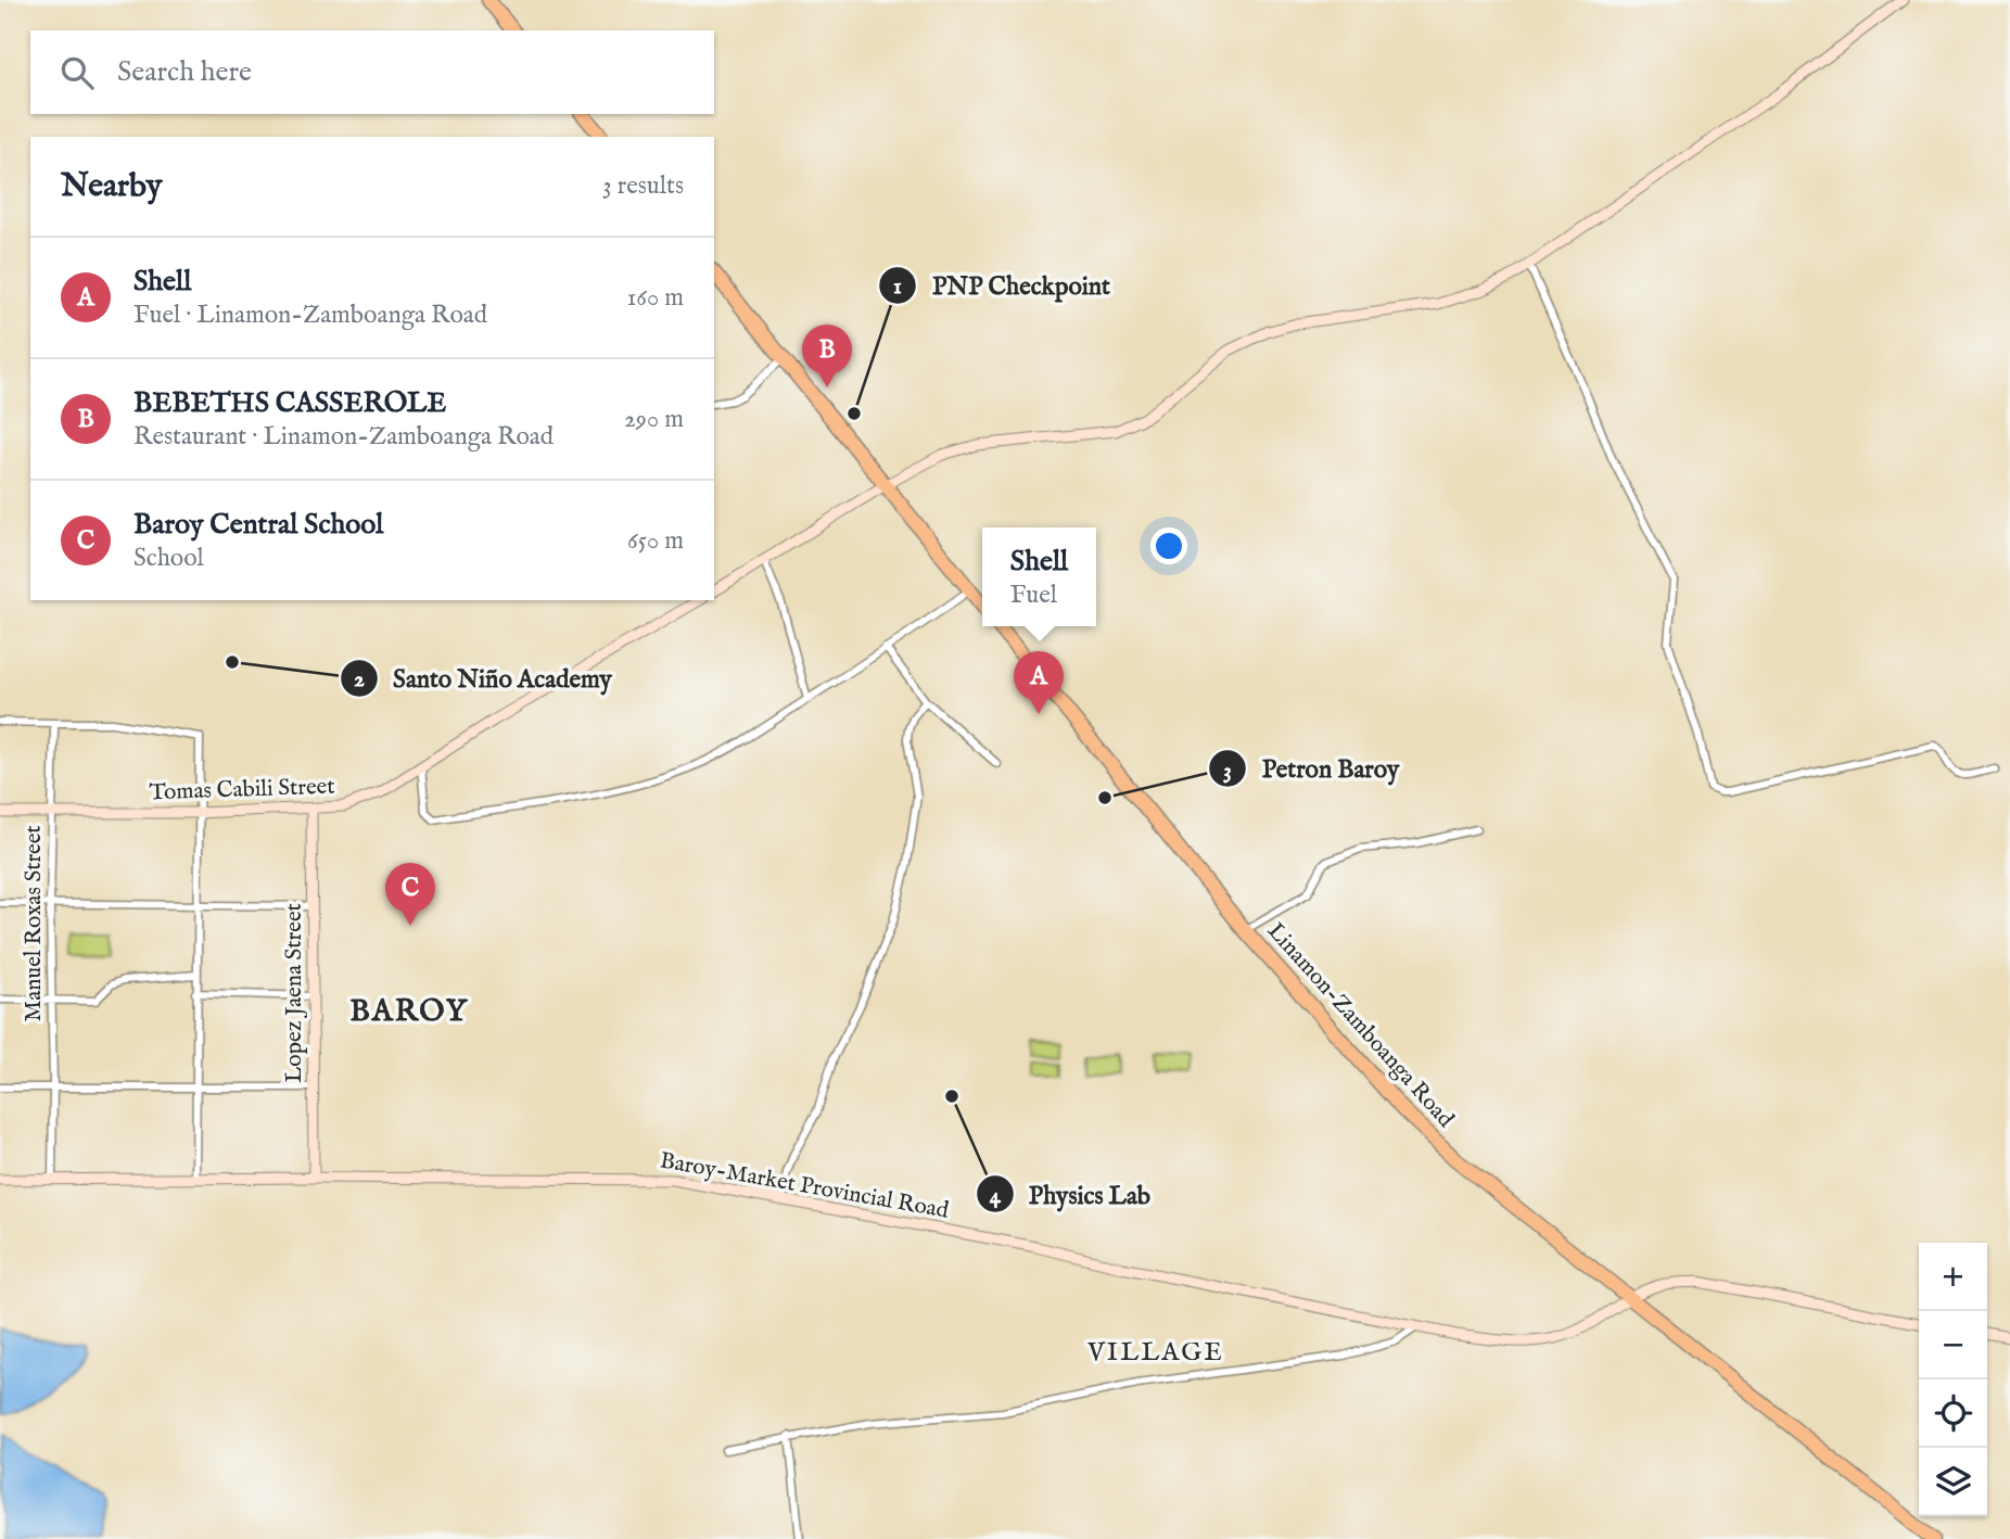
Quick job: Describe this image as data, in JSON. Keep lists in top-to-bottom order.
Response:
{
  "streets": {
    "highway": ["Linamon-Zamboanga Road"],
    "street": [
      "Tomas Cabili Street",
      "Manuel Roxas Street",
      "Lopez Jaena Street",
      "Baroy-Market Provincial Road"
    ]
  },
  "crossings": [
    ["Tomas Cabili Street", "Manuel Roxas Street"],
    ["Tomas Cabili Street", "Lopez Jaena Street"],
    ["Manuel Roxas Street", "Baroy-Market Provincial Road"],
    ["Lopez Jaena Street", "Baroy-Market Provincial Road"],
    ["Linamon-Zamboanga Road", "Baroy-Market Provincial Road"]
  ],
  "districts": ["BAROY", "VILLAGE"],
  "places": [
    "PNP Checkpoint",
    "Santo Niño Academy",
    "Petron Baroy",
    "Physics Lab"
  ],
  "page": {
    "search": "Search here",
    "heading": ["Nearby", "3 results"],
    "list": [
      {
        "mark": "A",
        "name": "Shell",
        "note": "Fuel · Linamon-Zamboanga Road",
        "value": "160 m"
      },
      {
        "mark": "B",
        "name": "BEBETHS CASSEROLE",
        "note": "Restaurant · Linamon-Zamboanga Road",
        "value": "290 m"
      },
      {
        "mark": "C",
        "name": "Baroy Central School",
        "note": "School",
        "value": "650 m"
      }
    ],
    "pins": ["B", "A", "C"],
    "popup": ["Shell", "Fuel"],
    "map_buttons": ["+", "−"]
  }
}
